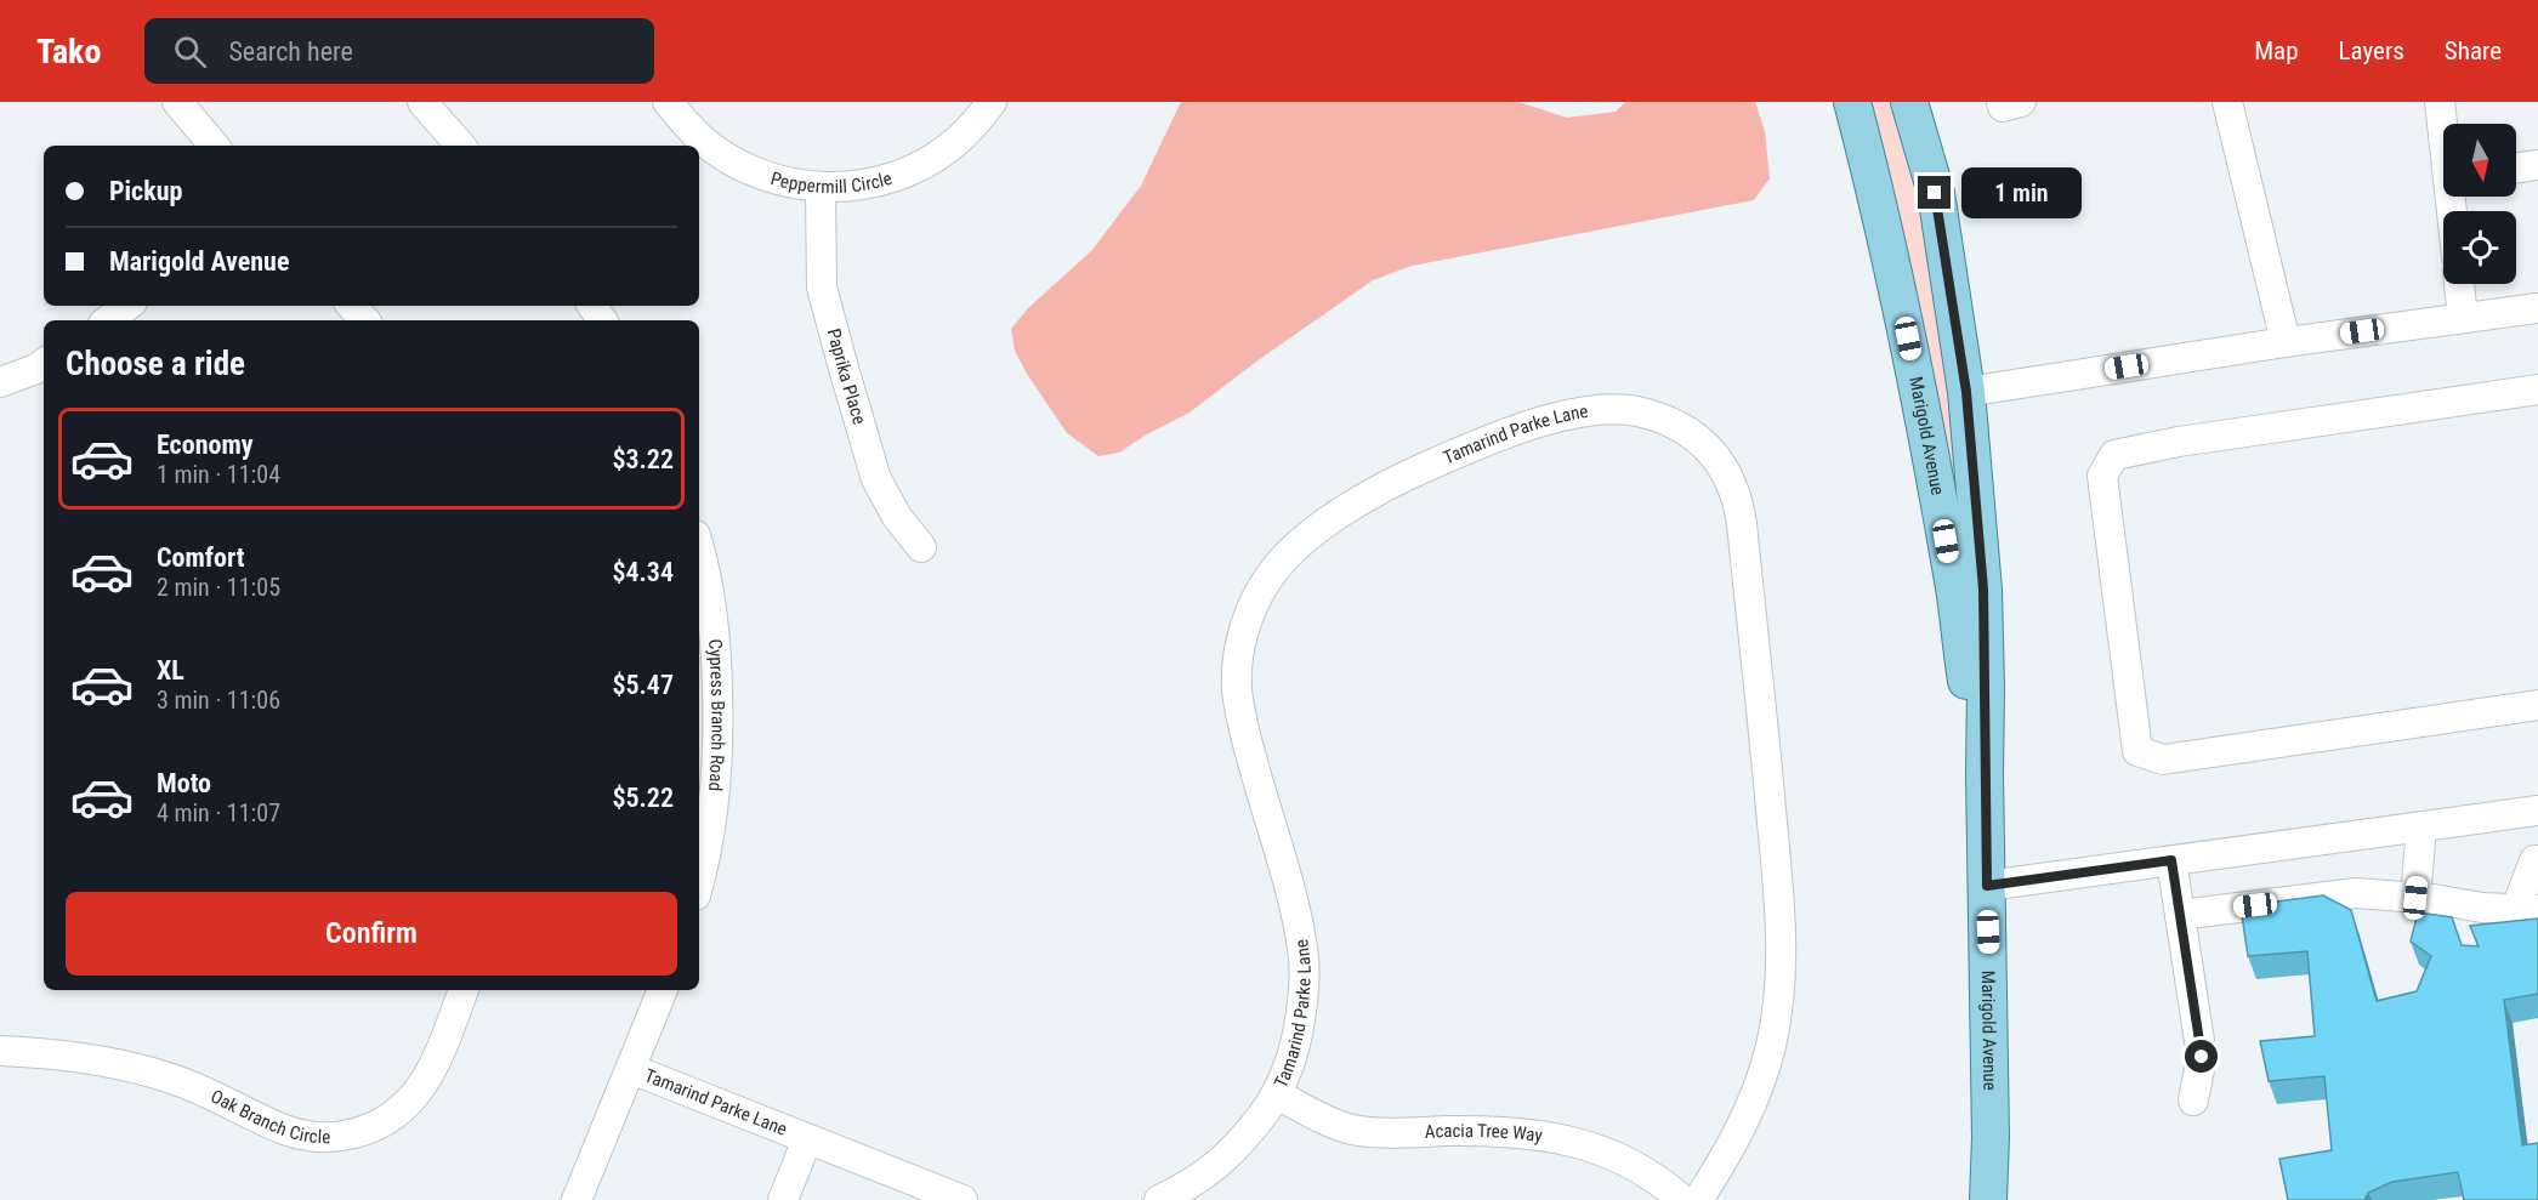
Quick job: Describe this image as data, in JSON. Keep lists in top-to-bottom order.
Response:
{
  "streets": {
    "main road": ["Marigold Avenue"],
    "street": [
      "Peppermill Circle",
      "Paprika Place",
      "Tamarind Parke Lane",
      "Cypress Branch Road",
      "Oak Branch Circle",
      "Acacia Tree Way"
    ]
  },
  "crossings": [
    ["Peppermill Circle", "Paprika Place"],
    ["Tamarind Parke Lane", "Acacia Tree Way"]
  ],
  "north": "bottom",
  "page": {
    "header": "Tako",
    "search": "Search here",
    "nav": ["Map", "Layers", "Share"],
    "banner": ["Pickup", "Marigold Avenue"],
    "bubble": "1 min",
    "heading": "Choose a ride",
    "list": [
      {
        "name": "Economy",
        "note": "1 min · 11:04",
        "value": "$3.22"
      },
      {
        "name": "Comfort",
        "note": "2 min · 11:05",
        "value": "$4.34"
      },
      {
        "name": "XL",
        "note": "3 min · 11:06",
        "value": "$5.47"
      },
      {
        "name": "Moto",
        "note": "4 min · 11:07",
        "value": "$5.22"
      }
    ],
    "buttons": "Confirm"
  }
}
